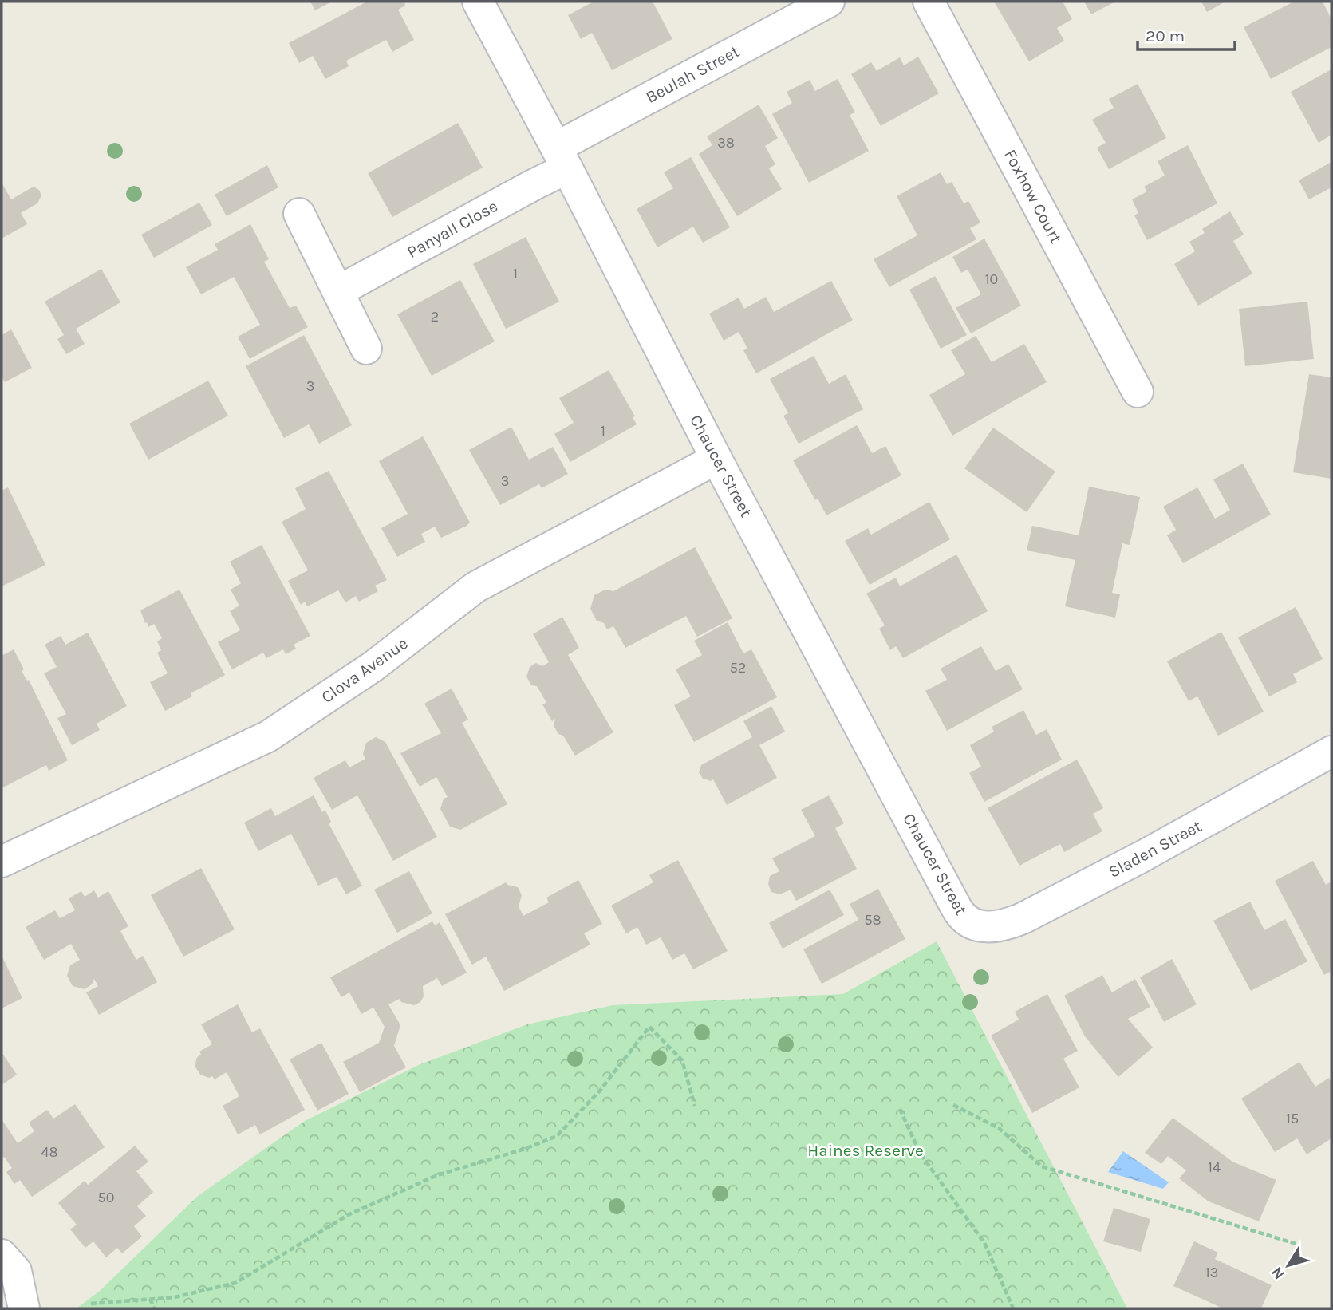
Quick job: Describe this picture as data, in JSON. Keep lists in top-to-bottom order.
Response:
{
  "streets": {
    "street": [
      "Beulah Street",
      "Foxhow Court",
      "Panyall Close",
      "Chaucer Street",
      "Clova Avenue",
      "Sladen Street"
    ]
  },
  "crossings": [
    ["Beulah Street", "Panyall Close"],
    ["Beulah Street", "Chaucer Street"],
    ["Panyall Close", "Chaucer Street"],
    ["Chaucer Street", "Clova Avenue"],
    ["Chaucer Street", "Sladen Street"]
  ],
  "parks": ["Haines Reserve"],
  "house_numbers": [
    "38",
    "1",
    "10",
    "2",
    "3",
    "1",
    "3",
    "52",
    "58",
    "15",
    "48",
    "14",
    "50",
    "13"
  ],
  "scale_bar": "20 m",
  "north": "bottom left"
}
